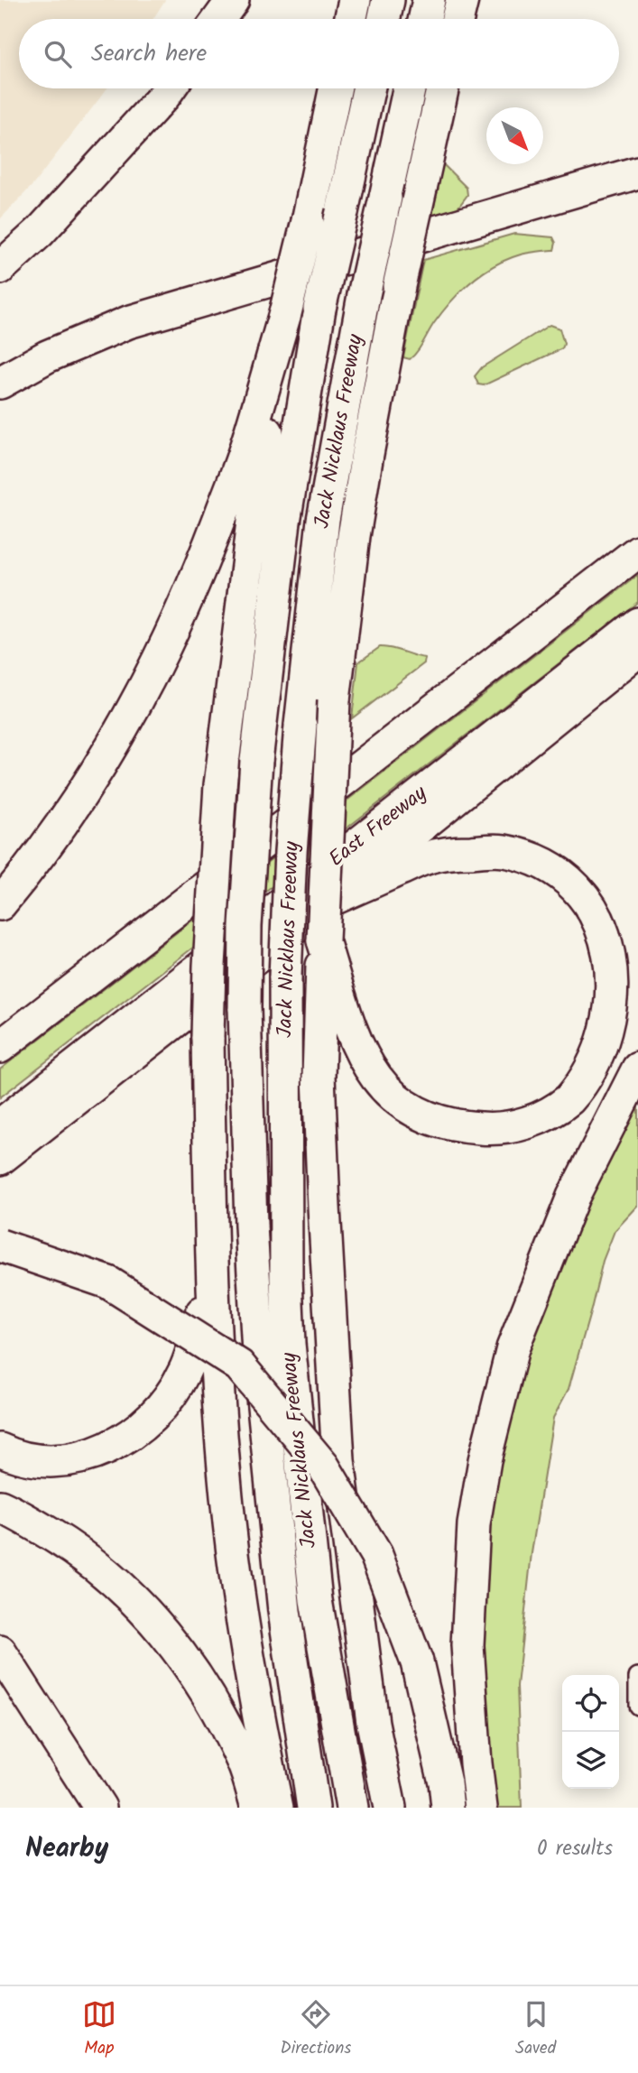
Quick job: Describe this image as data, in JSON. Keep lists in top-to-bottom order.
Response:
{
  "streets": {
    "highway": ["Jack Nicklaus Freeway", "East Freeway"]
  },
  "north": "bottom right",
  "page": {
    "search": "Search here",
    "heading": ["Nearby", "0 results"],
    "nav": ["Map", "Directions", "Saved"]
  }
}
